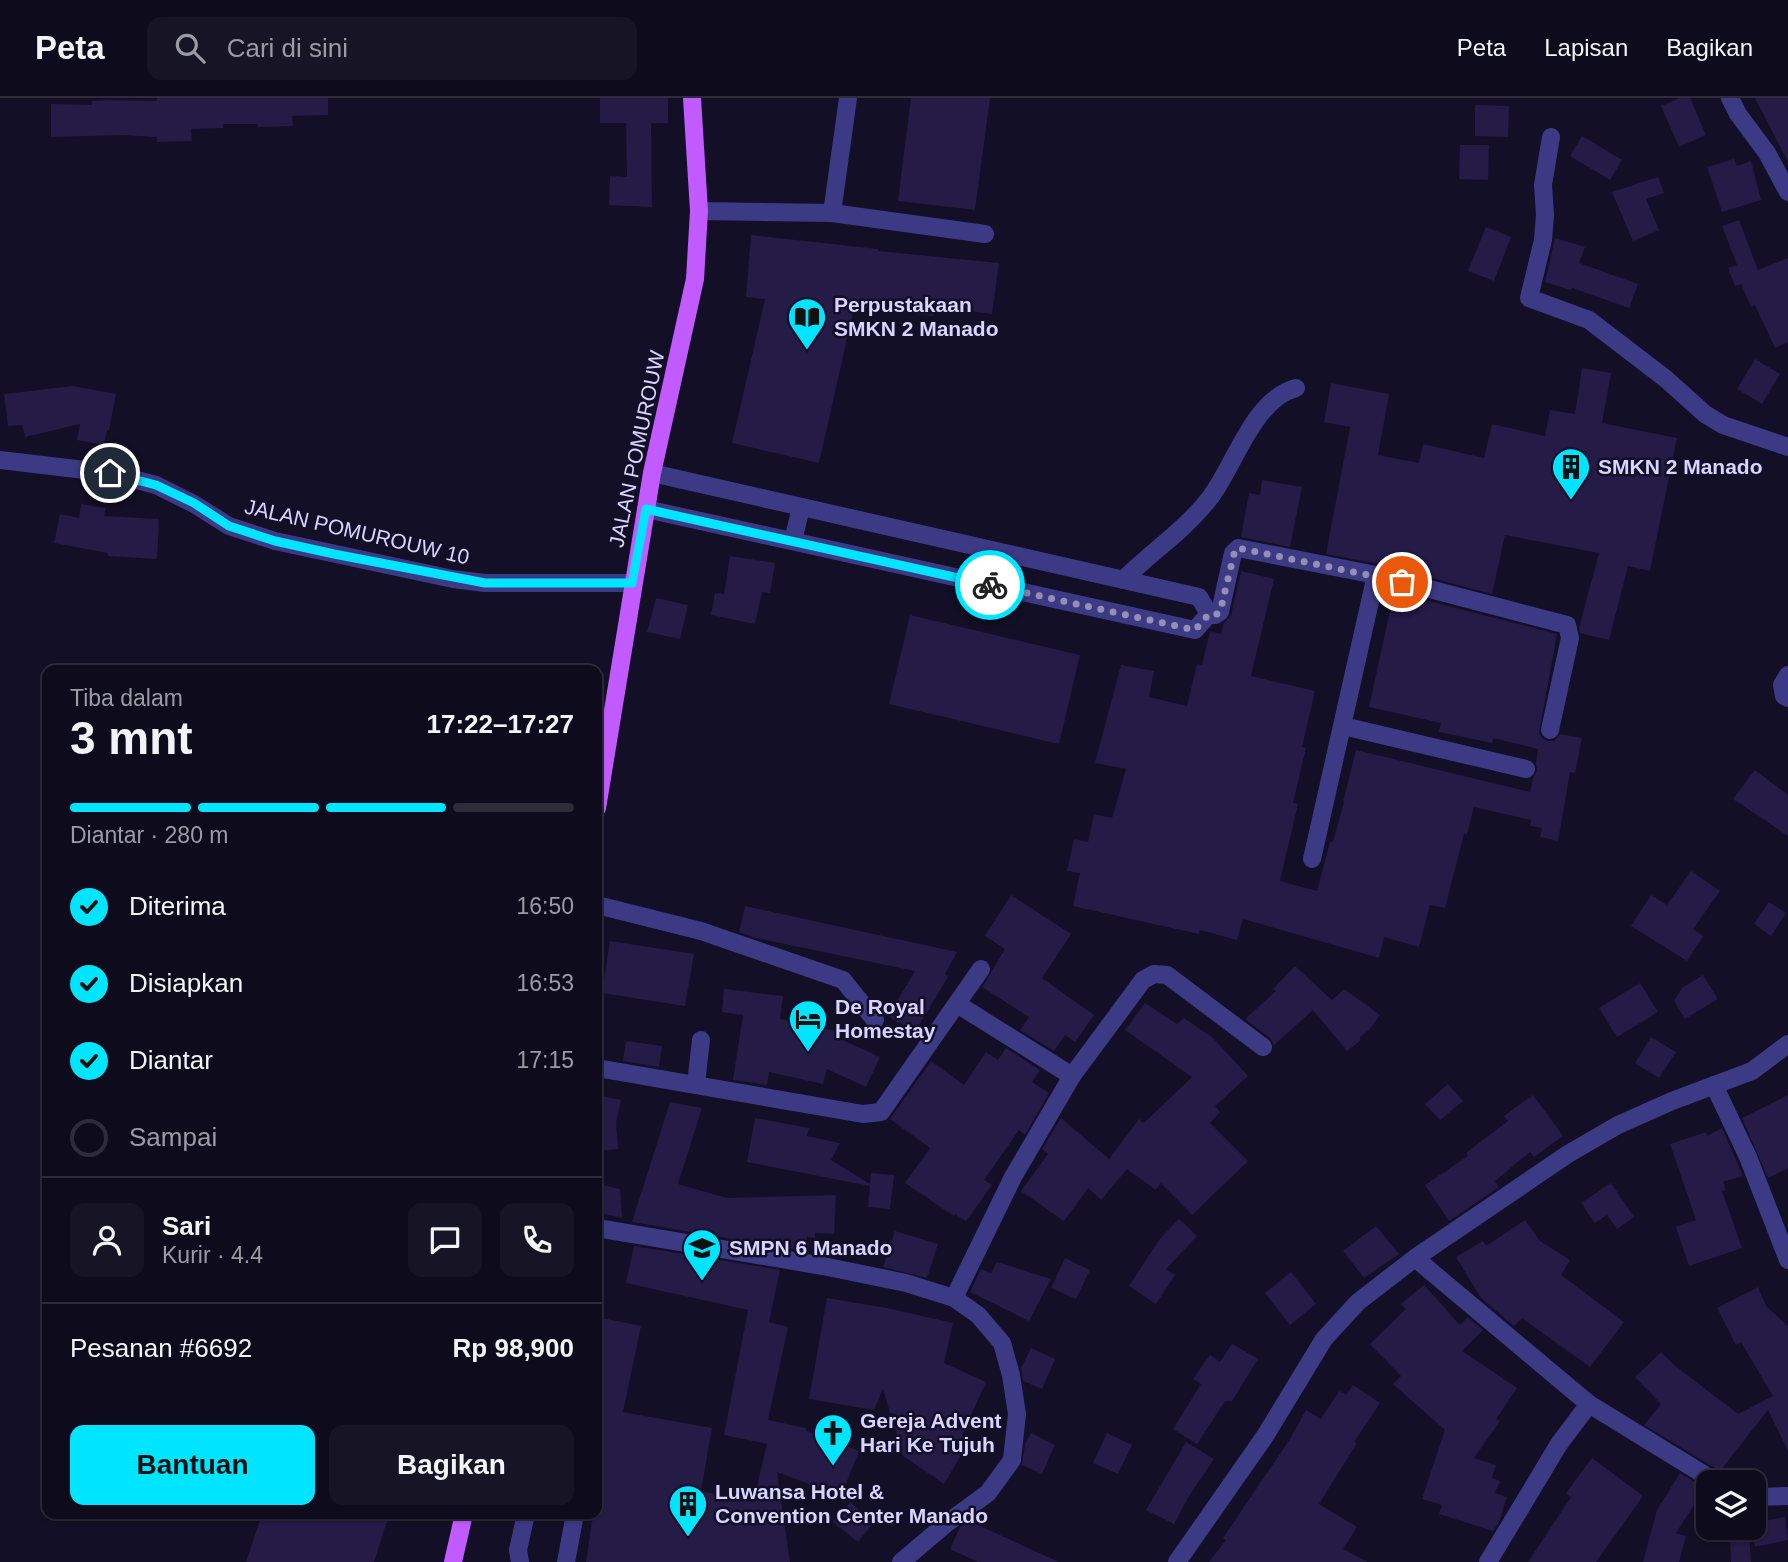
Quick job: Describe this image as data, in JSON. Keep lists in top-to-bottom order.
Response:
{
  "streets": {
    "main road": ["JALAN POMUROUW"],
    "street": ["JALAN POMUROUW 10"]
  },
  "crossings": [
    ["JALAN POMUROUW", "JALAN POMUROUW 10"]
  ],
  "places": {
    "library": ["Perpustakaan SMKN 2 Manado"],
    "building": ["SMKN 2 Manado", "Luwansa Hotel & Convention Center Manado"],
    "hotel": ["De Royal Homestay"],
    "school or university": ["SMPN 6 Manado"],
    "church": ["Gereja Advent Hari Ke Tujuh"]
  },
  "page": {
    "header": "Peta",
    "search": "Cari di sini",
    "nav": ["Peta", "Lapisan", "Bagikan"],
    "heading": ["3 mnt", "Tiba dalam", "17:22–17:27"],
    "panel": [
      "Sari",
      "Kurir · 4.4",
      "Pesanan #6692",
      "Rp 98,900"
    ],
    "bar": "Diantar · 280 m",
    "list": [
      ["Diterima", "16:50"],
      ["Disiapkan", "16:53"],
      ["Diantar", "17:15"],
      "Sampai"
    ],
    "buttons": ["Bantuan", "Bagikan"]
  }
}
